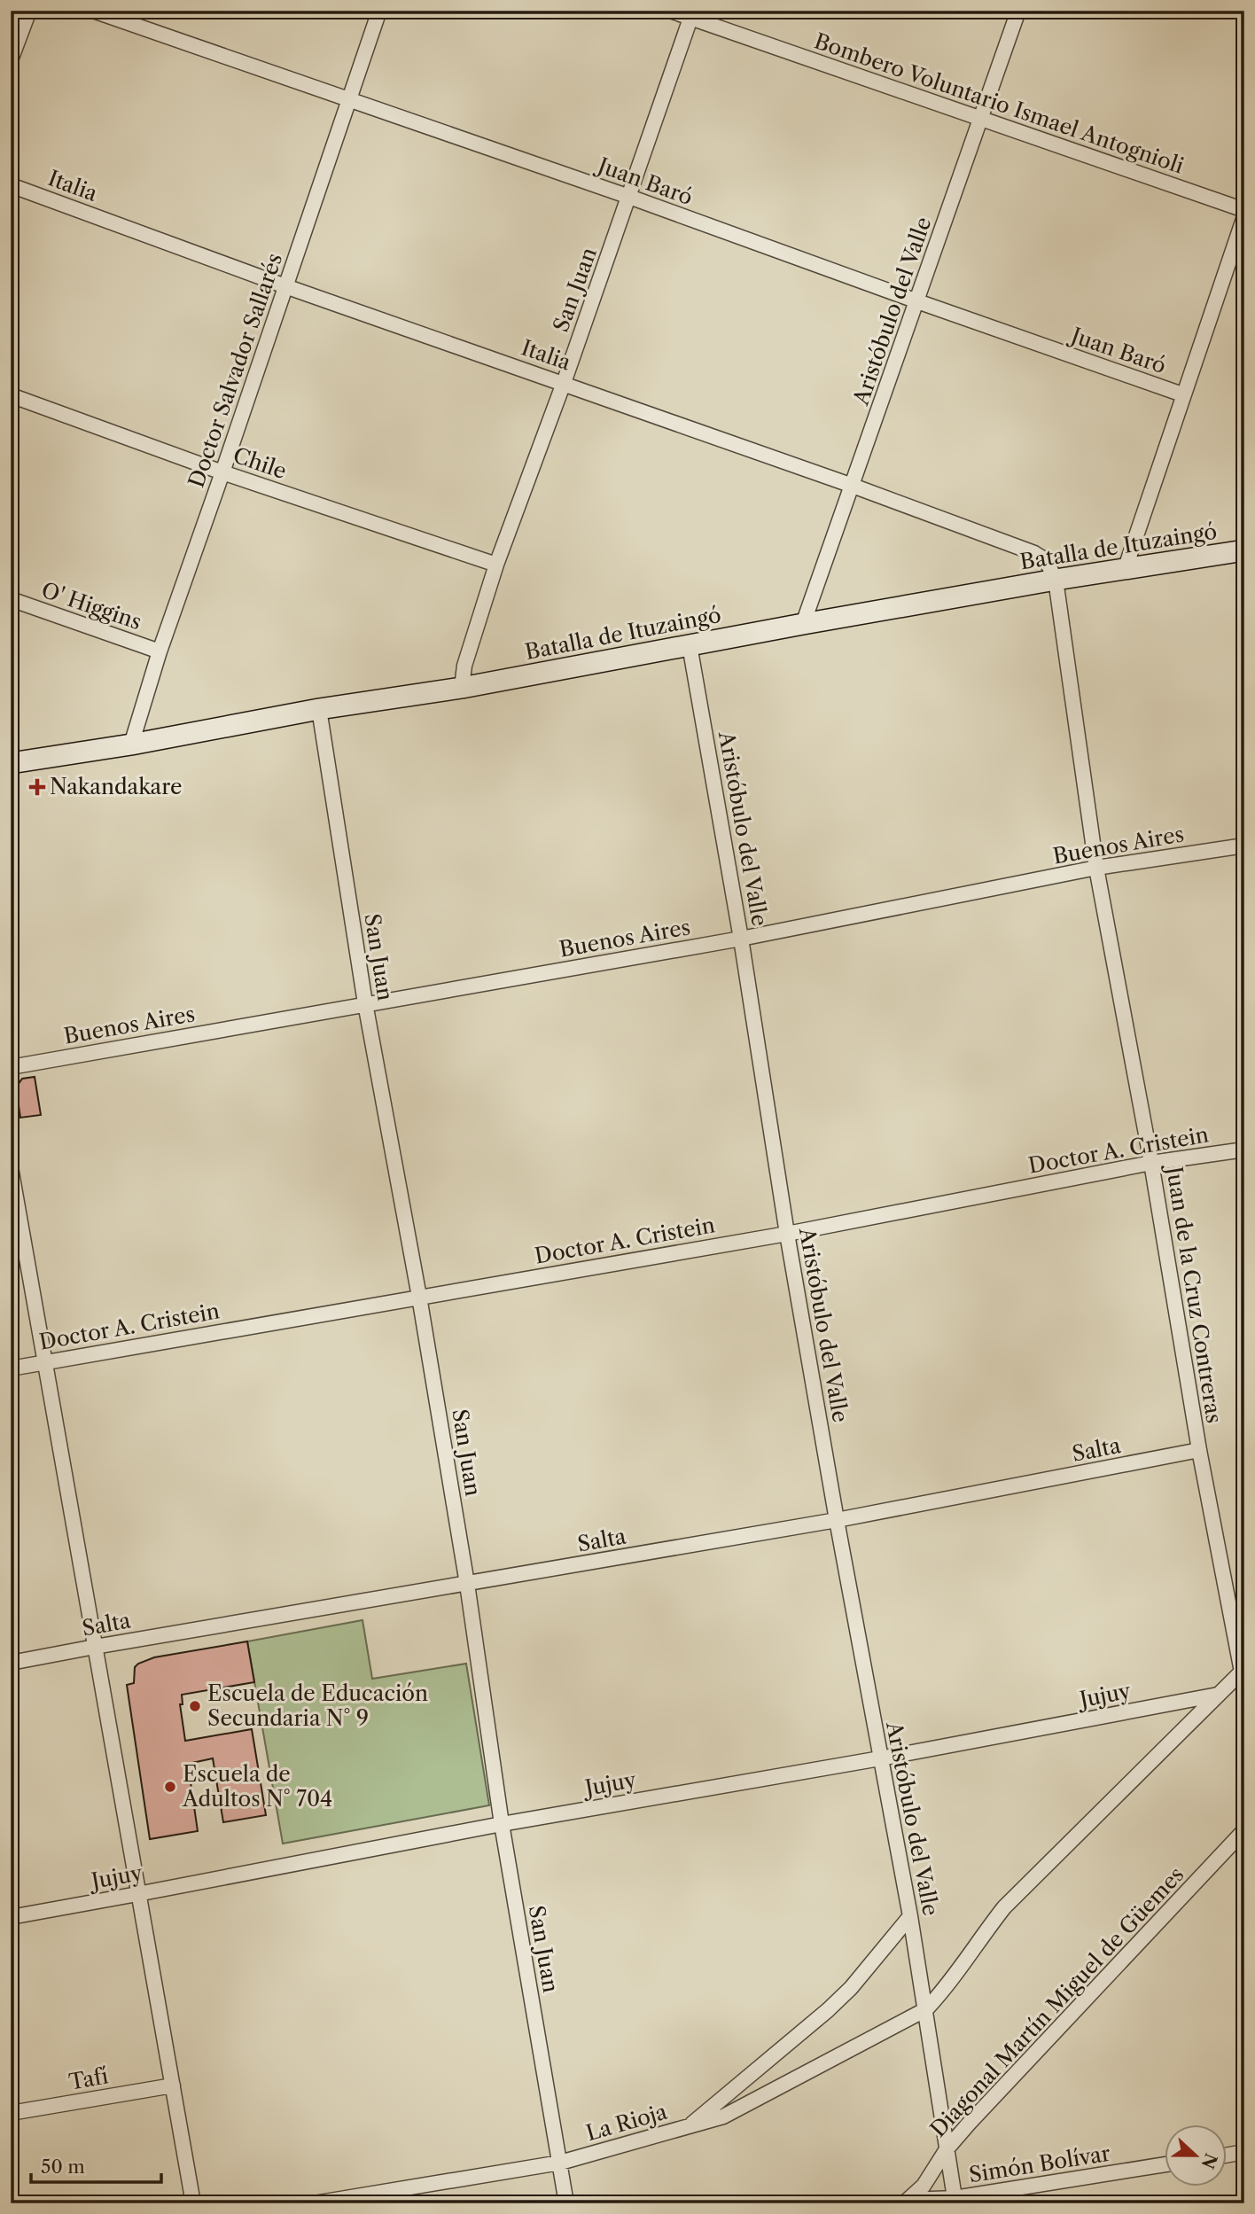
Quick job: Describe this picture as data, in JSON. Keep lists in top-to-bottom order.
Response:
{
  "streets": {
    "main road": ["Batalla de Ituzaingó"],
    "street": [
      "Bombero Voluntario Ismael Antognioli",
      "Juan Baró",
      "Italia",
      "San Juan",
      "Aristóbulo del Valle",
      "Doctor Salvador Sallarés",
      "Chile",
      "O' Higgins",
      "Buenos Aires",
      "Doctor A. Cristein",
      "Juan de la Cruz Contreras",
      "Salta",
      "Jujuy",
      "Diagonal Martín Miguel de Güemes",
      "Tafí",
      "La Rioja",
      "Simón Bolívar"
    ]
  },
  "crossings": [
    ["Bombero Voluntario Ismael Antognioli", "San Juan"],
    ["Bombero Voluntario Ismael Antognioli", "Aristóbulo del Valle"],
    ["Juan Baró", "San Juan"],
    ["Juan Baró", "Aristóbulo del Valle"],
    ["Juan Baró", "Doctor Salvador Sallarés"],
    ["Italia", "San Juan"],
    ["Italia", "Aristóbulo del Valle"],
    ["Italia", "Doctor Salvador Sallarés"],
    ["Italia", "Batalla de Ituzaingó"],
    ["Italia", "Juan de la Cruz Contreras"],
    ["San Juan", "Chile"],
    ["San Juan", "Batalla de Ituzaingó"],
    ["San Juan", "Buenos Aires"],
    ["San Juan", "Doctor A. Cristein"],
    ["San Juan", "Salta"],
    ["San Juan", "Jujuy"],
    ["San Juan", "La Rioja"],
    ["Aristóbulo del Valle", "Batalla de Ituzaingó"],
    ["Aristóbulo del Valle", "Buenos Aires"],
    ["Aristóbulo del Valle", "Doctor A. Cristein"],
    ["Aristóbulo del Valle", "Salta"],
    ["Aristóbulo del Valle", "Jujuy"],
    ["Aristóbulo del Valle", "Diagonal Martín Miguel de Güemes"],
    ["Aristóbulo del Valle", "La Rioja"],
    ["Aristóbulo del Valle", "Simón Bolívar"],
    ["Doctor Salvador Sallarés", "Chile"],
    ["Doctor Salvador Sallarés", "Batalla de Ituzaingó"],
    ["Doctor Salvador Sallarés", "O' Higgins"],
    ["Batalla de Ituzaingó", "Juan de la Cruz Contreras"],
    ["Buenos Aires", "Juan de la Cruz Contreras"],
    ["Doctor A. Cristein", "Juan de la Cruz Contreras"],
    ["Juan de la Cruz Contreras", "Salta"],
    ["Diagonal Martín Miguel de Güemes", "Simón Bolívar"]
  ],
  "places": {
    "health": ["Nakandakare"],
    "other": ["Escuela de Educación Secundaria N° 9", "Escuela de Adultos N° 704"]
  },
  "scale_bar": "50 m",
  "north": "right"
}
